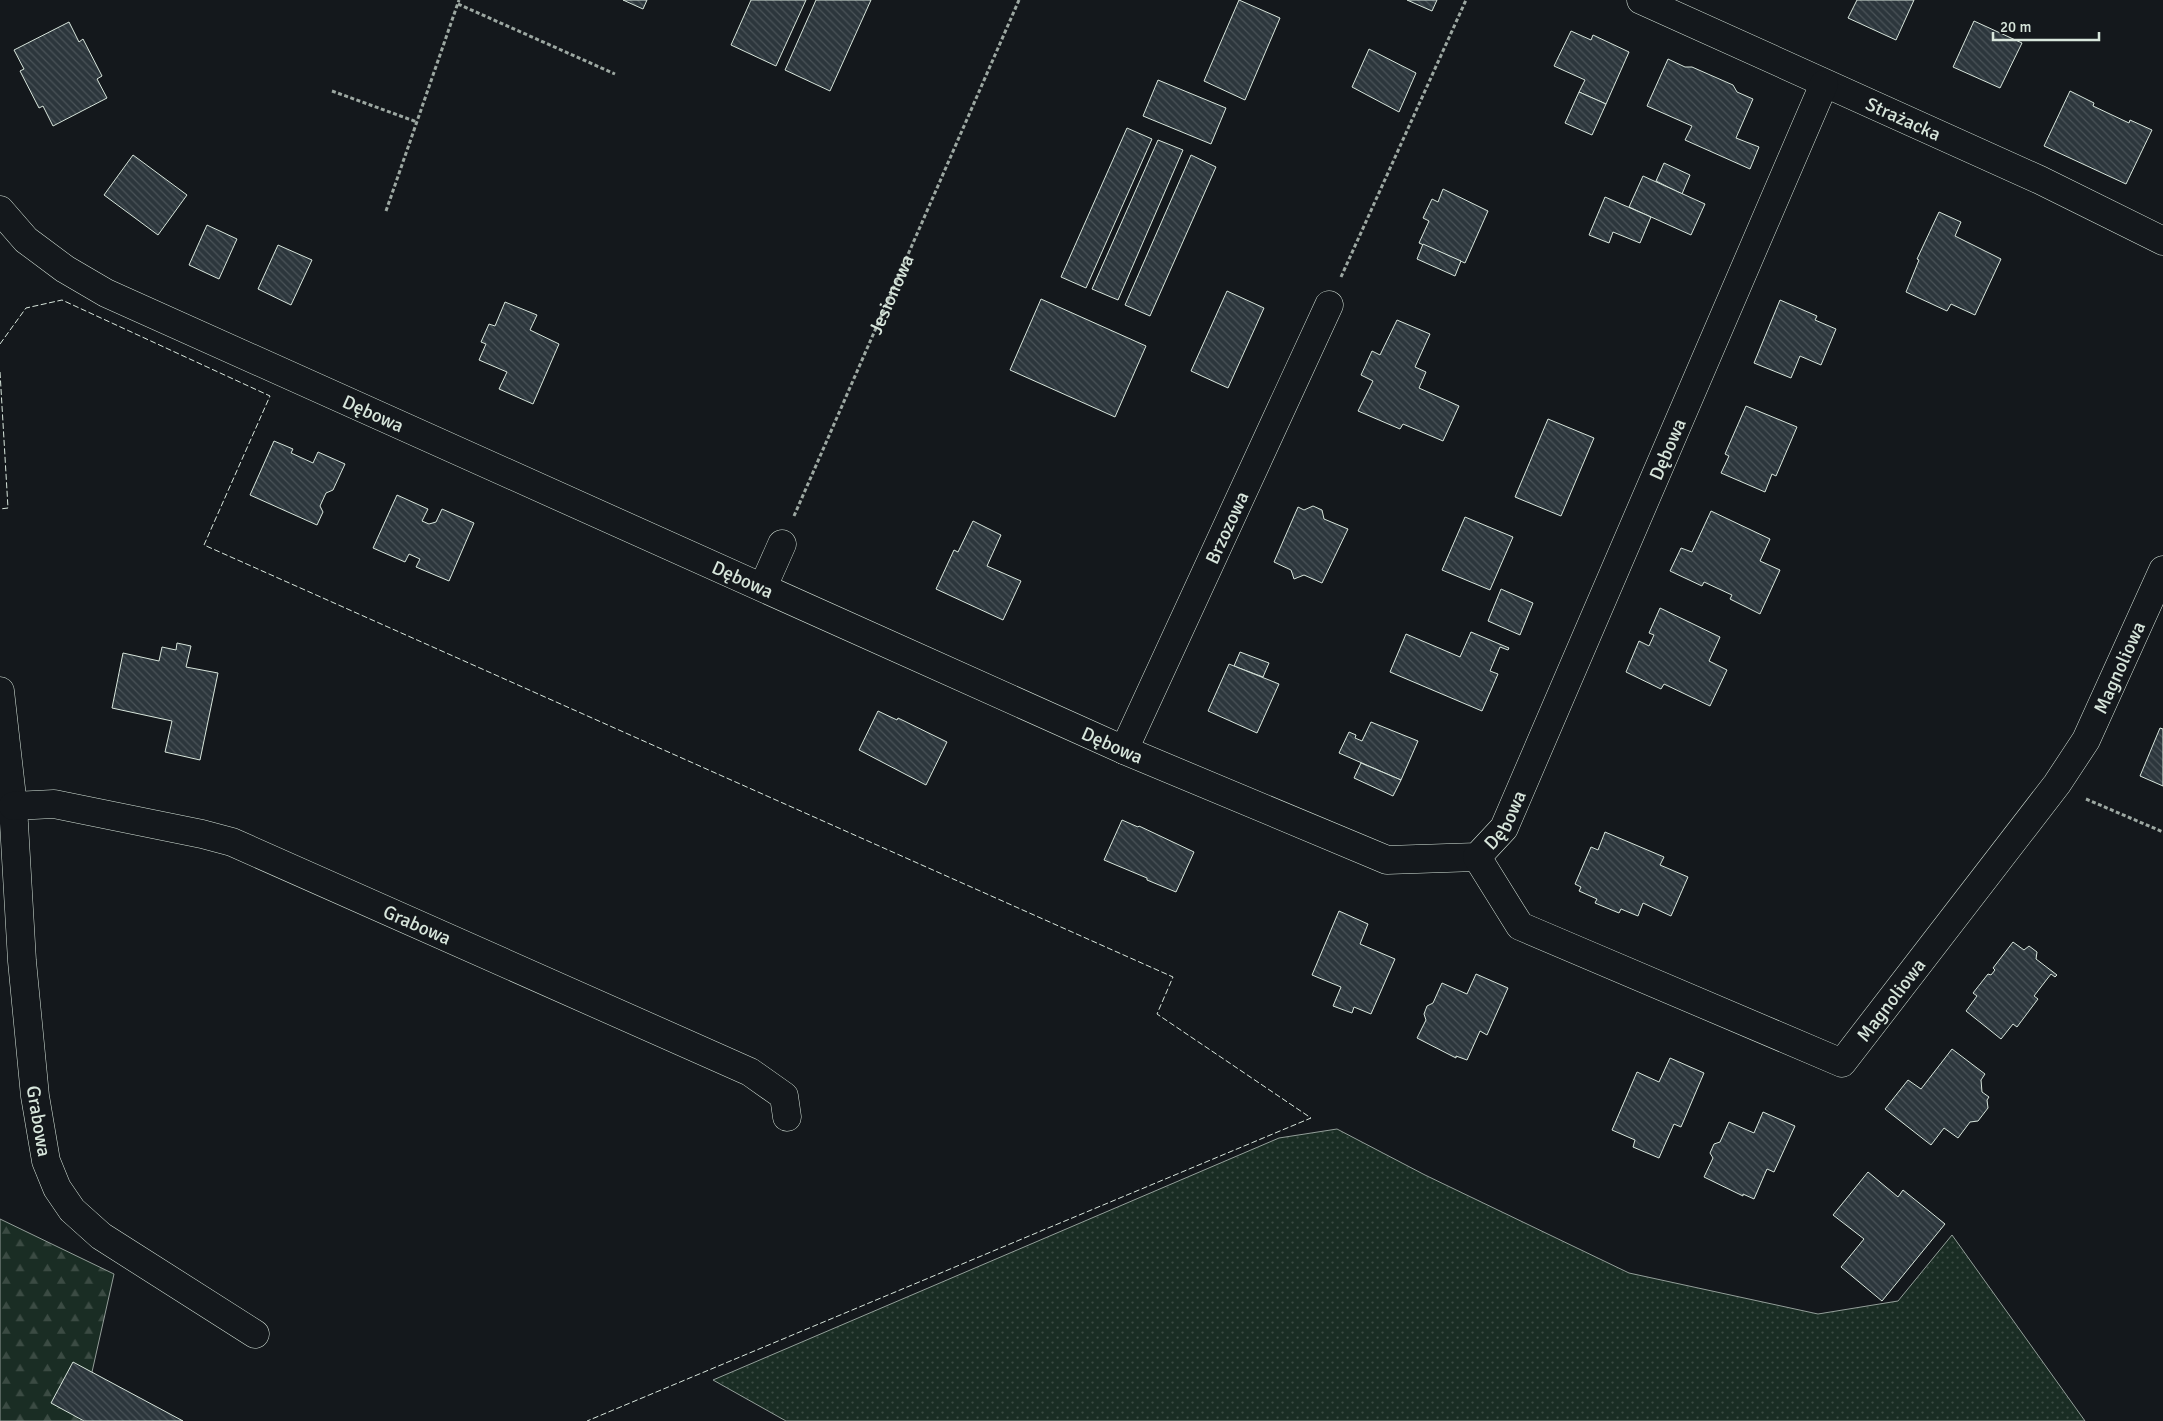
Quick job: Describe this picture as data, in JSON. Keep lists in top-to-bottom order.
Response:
{
  "streets": {
    "street": [
      "Strażacka",
      "Dębowa",
      "Brzozowa",
      "Magnoliowa",
      "Grabowa"
    ],
    "path": ["Jesionowa"]
  },
  "crossings": [
    ["Strażacka", "Dębowa"],
    ["Dębowa", "Brzozowa"],
    ["Dębowa", "Magnoliowa"]
  ],
  "scale_bar": "20 m"
}
